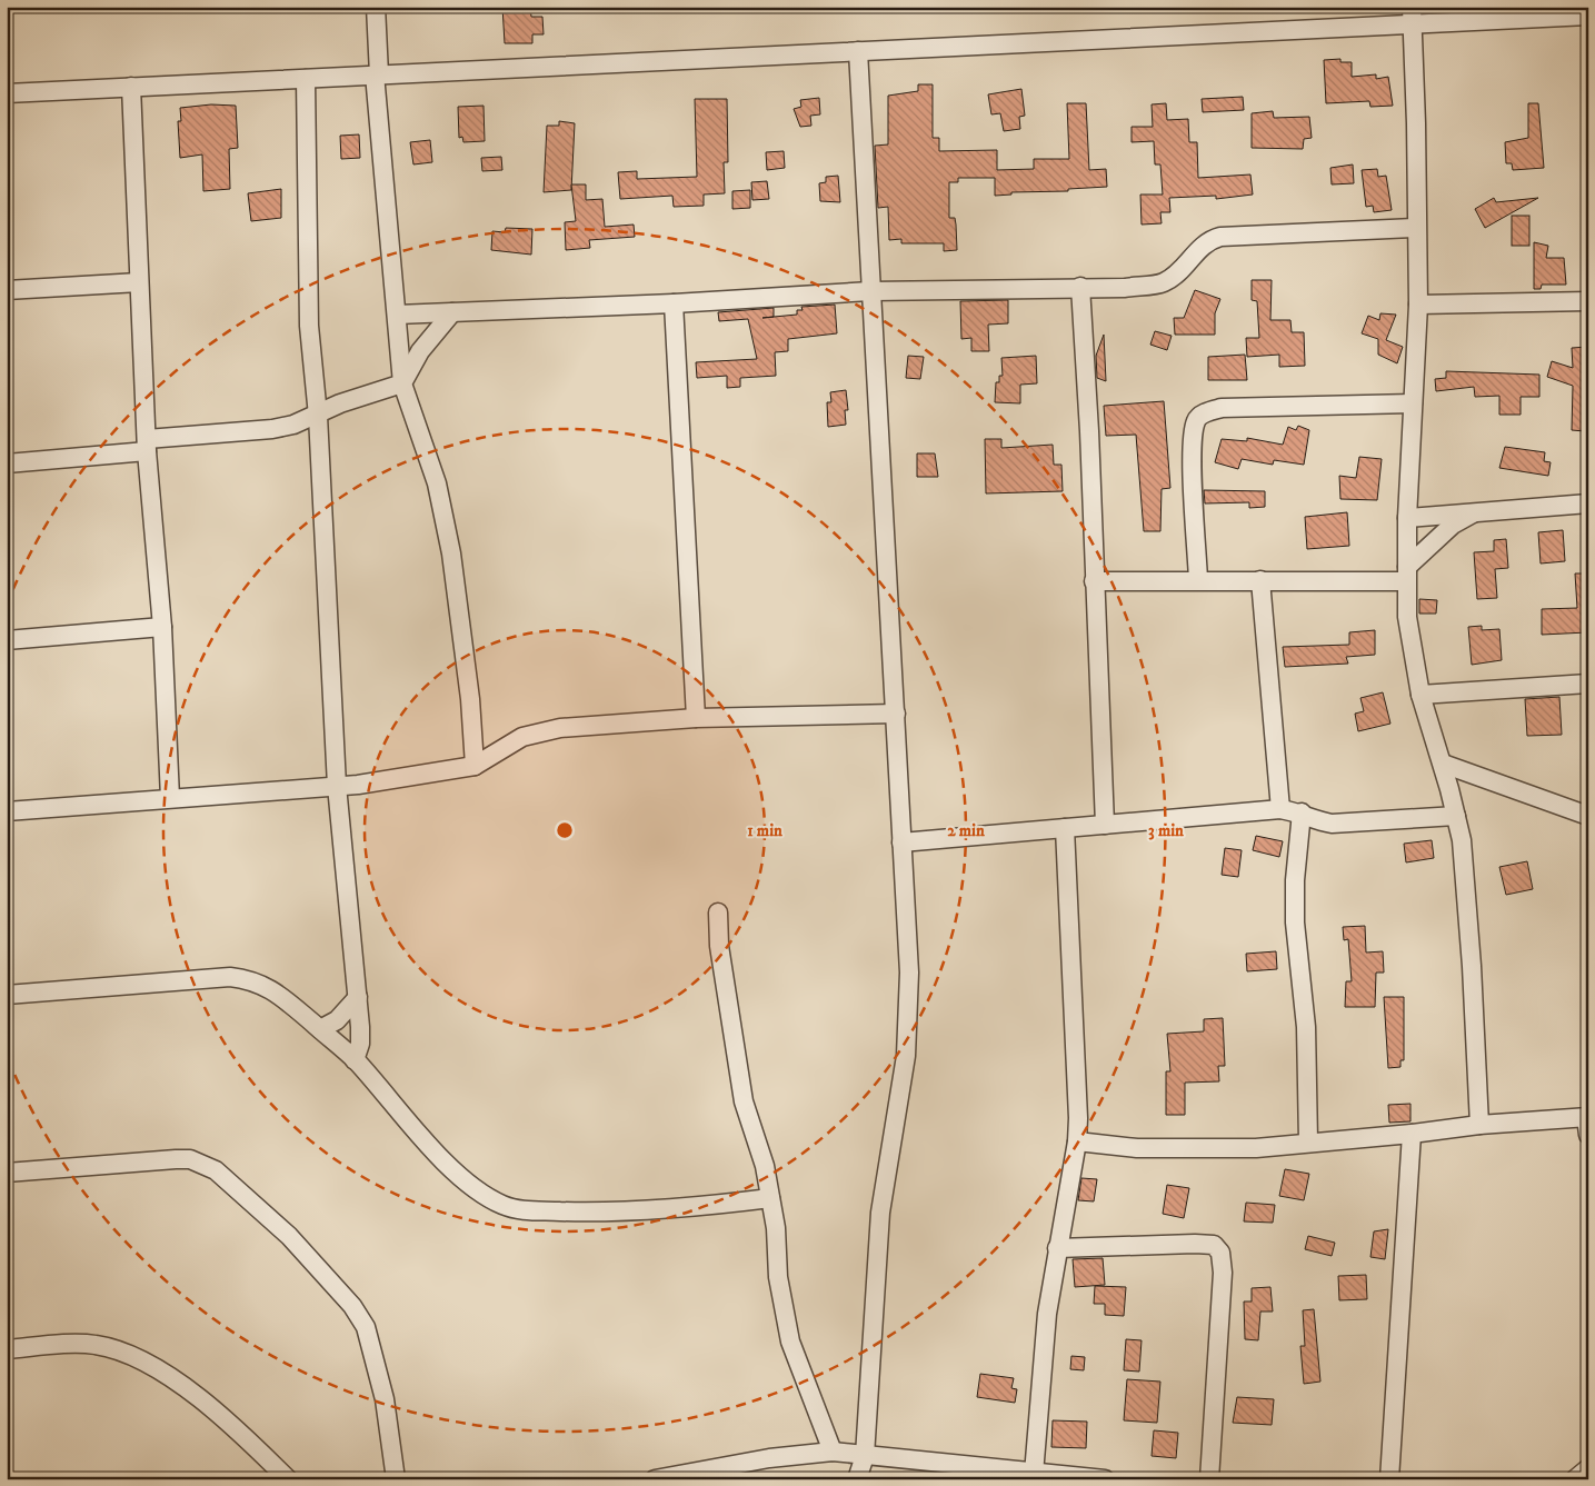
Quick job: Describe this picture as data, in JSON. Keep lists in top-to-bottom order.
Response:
{
  "rings": ["1 min", "2 min", "3 min"]
}
